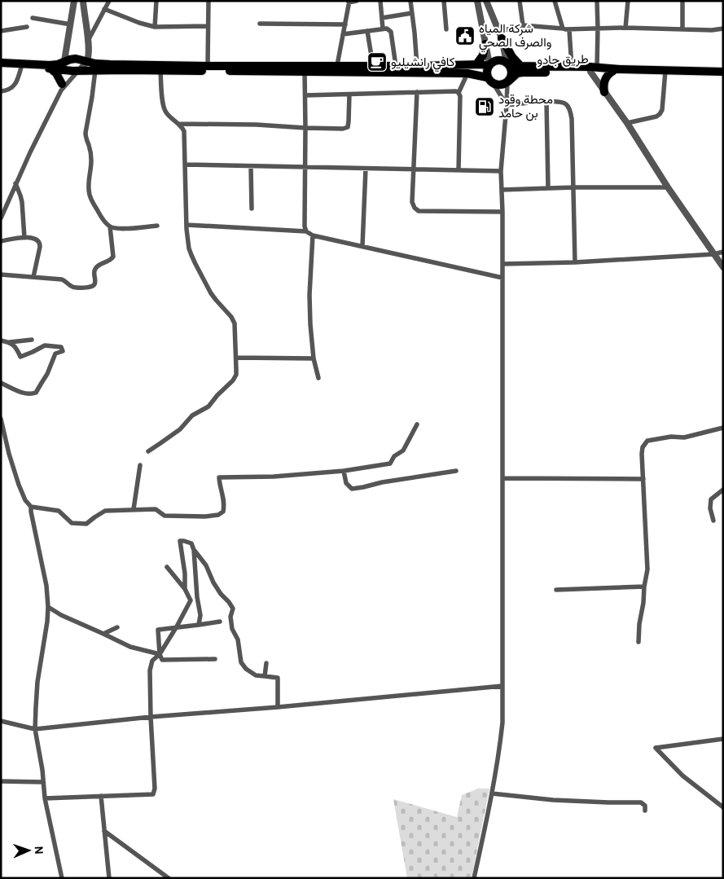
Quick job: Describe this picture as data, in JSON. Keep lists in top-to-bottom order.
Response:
{
  "streets": {
    "highway": ["طريق جادو"]
  },
  "places": {
    "public building": ["شركة المياه والصرف الصحي"],
    "cafe": ["كافي رانشيليو"],
    "fuel station": ["محطة وقود بن حامد"]
  },
  "north": "right"
}
